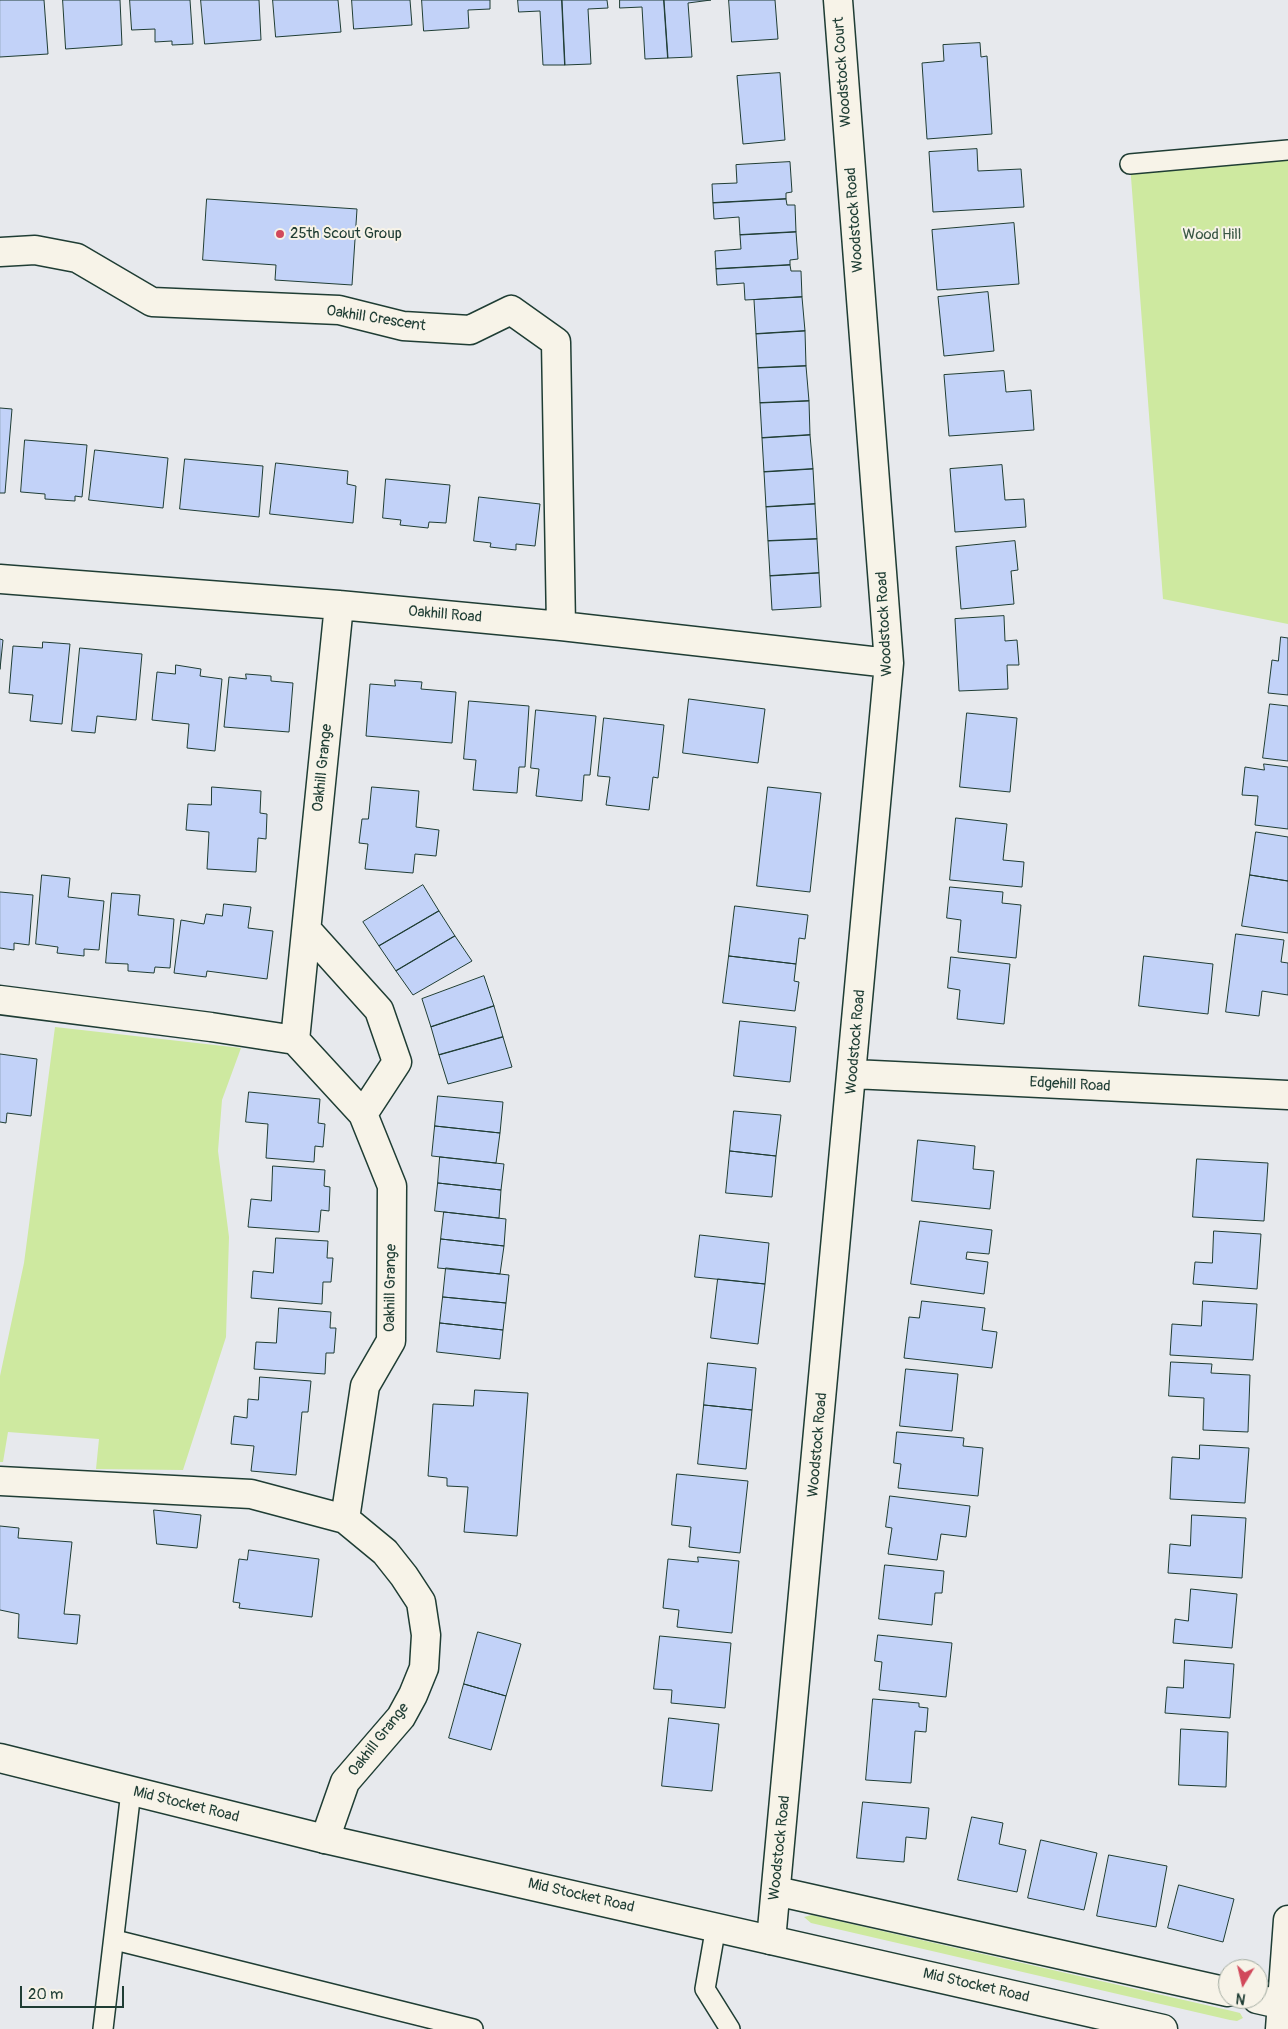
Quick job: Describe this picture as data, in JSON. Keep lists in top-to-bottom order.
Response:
{
  "streets": {
    "street": [
      "Woodstock Court",
      "Woodstock Road",
      "Oakhill Crescent",
      "Oakhill Road",
      "Oakhill Grange",
      "Edgehill Road",
      "Mid Stocket Road"
    ]
  },
  "crossings": [
    ["Woodstock Court", "Woodstock Road"],
    ["Woodstock Road", "Oakhill Road"],
    ["Woodstock Road", "Edgehill Road"],
    ["Woodstock Road", "Mid Stocket Road"],
    ["Oakhill Crescent", "Oakhill Road"],
    ["Oakhill Road", "Oakhill Grange"],
    ["Oakhill Grange", "Mid Stocket Road"]
  ],
  "parks": ["Wood Hill"],
  "places": ["25th Scout Group"],
  "scale_bar": "20 m",
  "north": "bottom"
}
